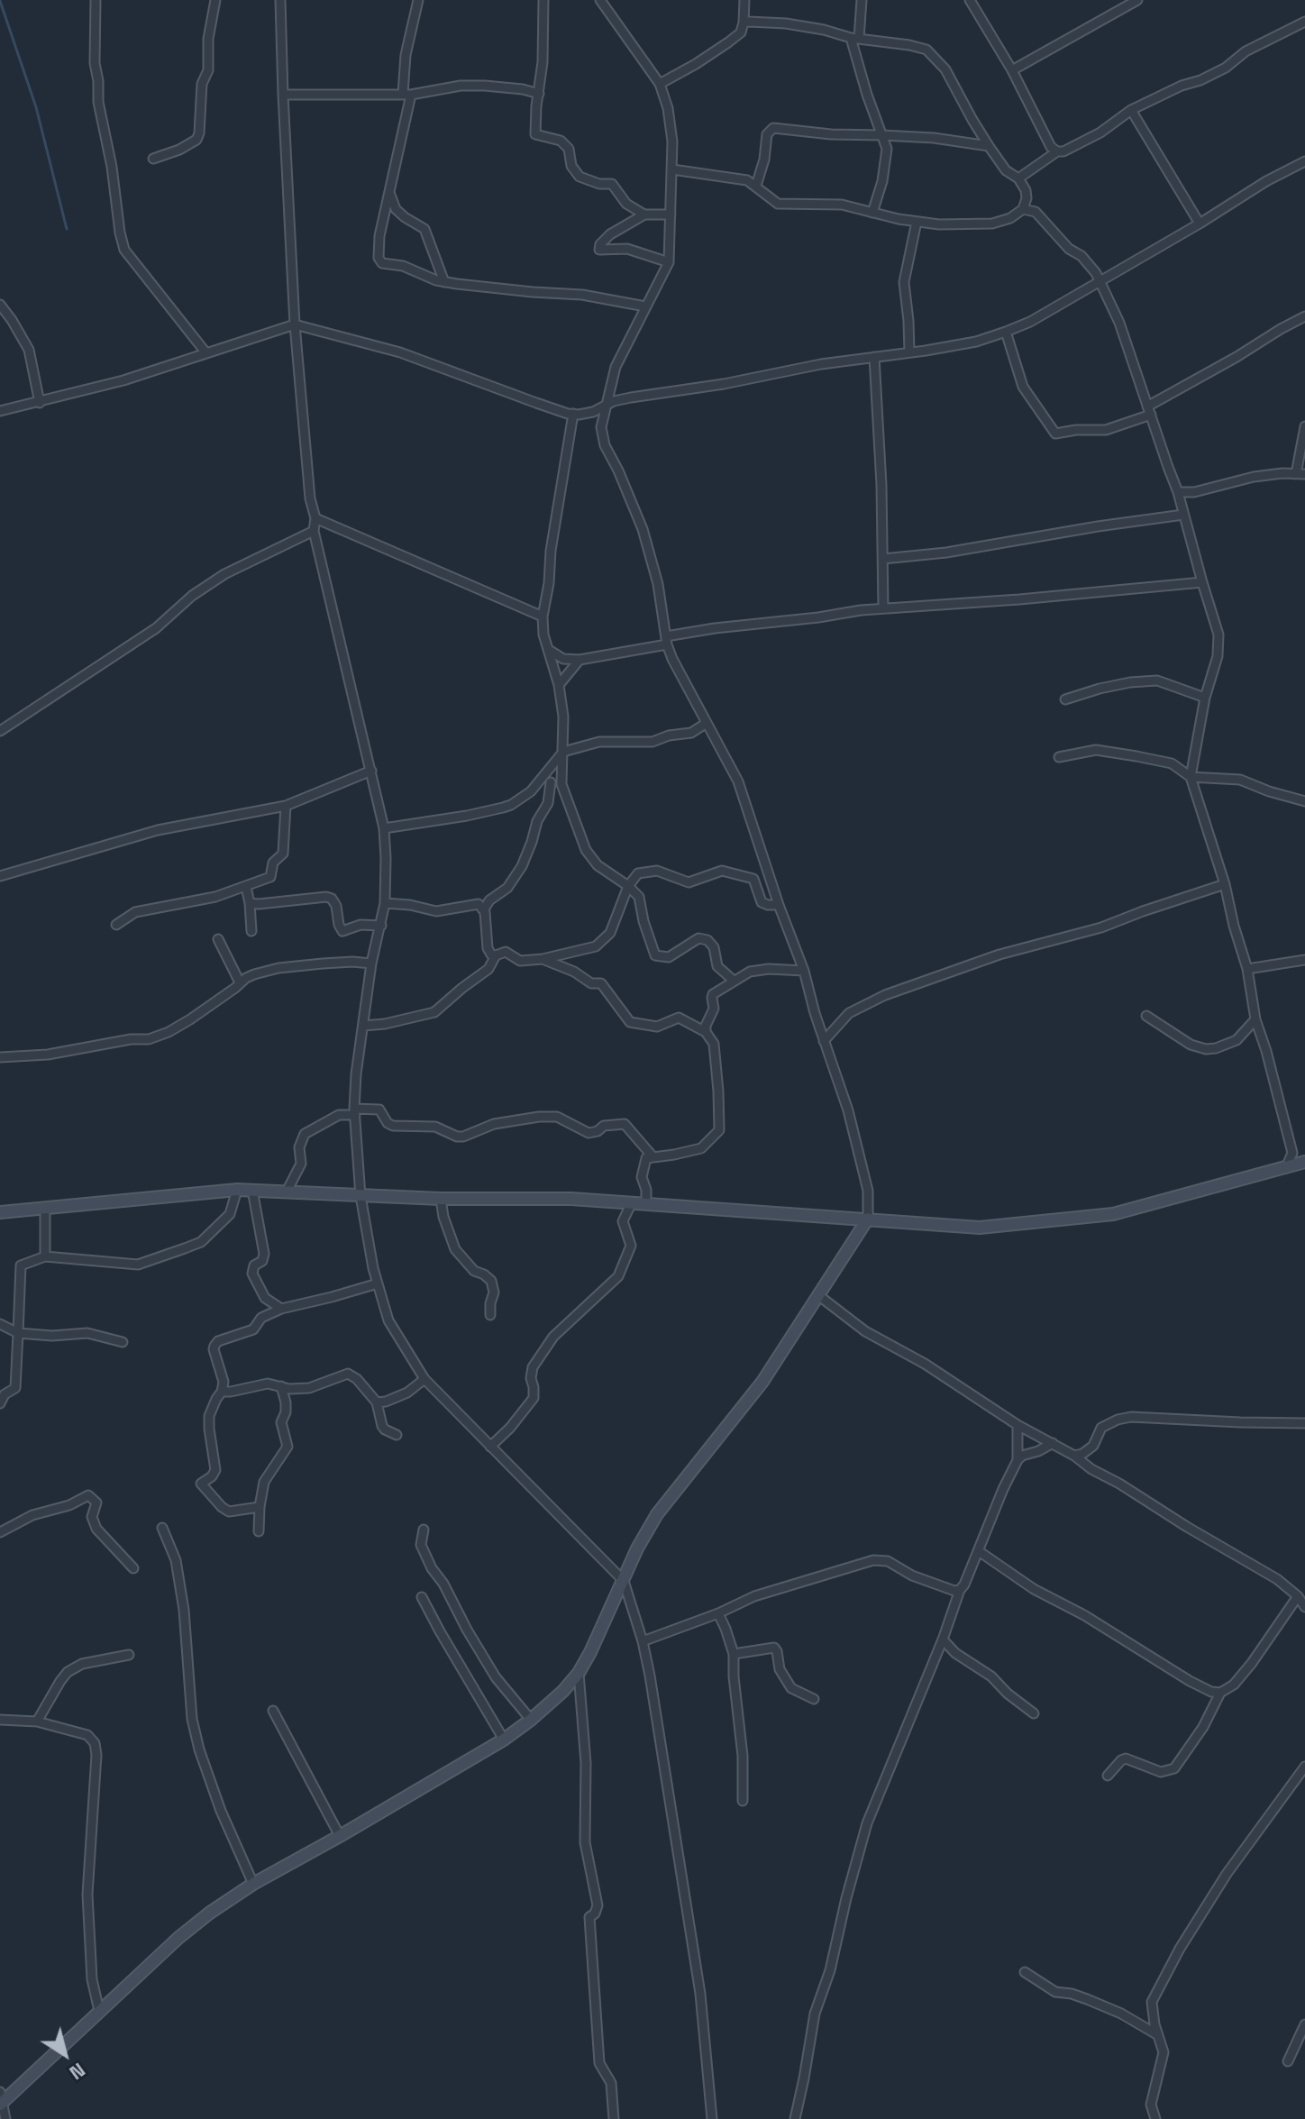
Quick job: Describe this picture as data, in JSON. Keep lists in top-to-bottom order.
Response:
{
  "north": "bottom right"
}
